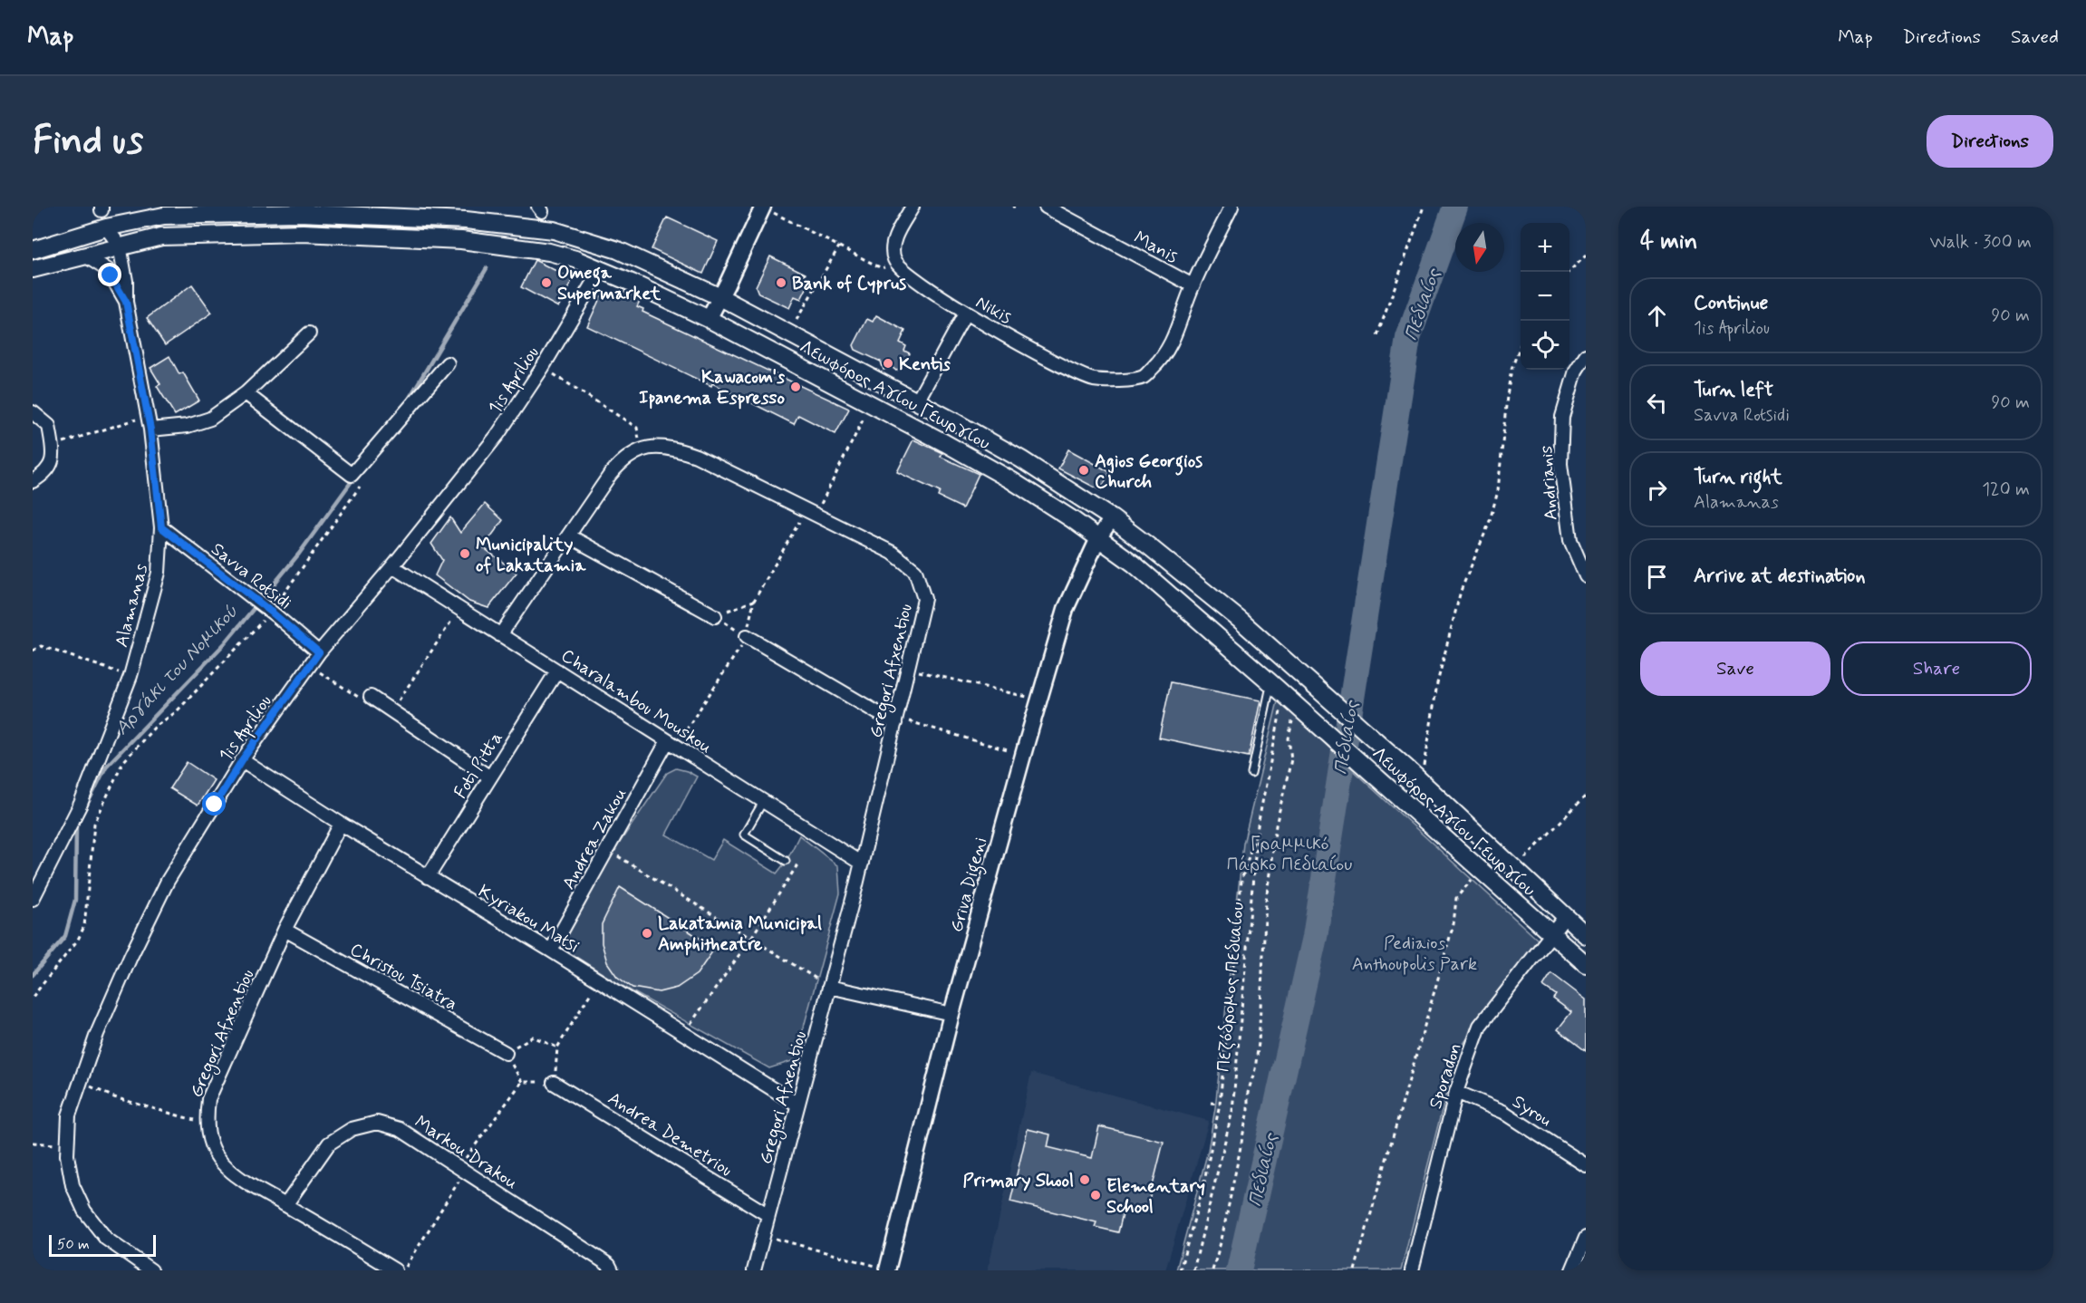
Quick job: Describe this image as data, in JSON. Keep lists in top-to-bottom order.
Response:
{
  "streets": {
    "main road": ["Λεωφόρος Αγίου Γεωργίου"],
    "street": [
      "Manis",
      "Nikis",
      "1is Apriliou",
      "Andrianis",
      "Savva Rotsidi",
      "Alamanas",
      "Gregori Afxentiou",
      "Charalambou Mouskou",
      "Foti Pitta",
      "Andrea Zakou",
      "Griva Digeni",
      "Kyriakou Matsi",
      "Christou Tsiatra",
      "Sporadon",
      "Syrou",
      "Andrea Demetriou",
      "Markou Drakou"
    ],
    "path": ["Πεζόδρομος Πεδιαίου"]
  },
  "crossings": [
    ["Manis", "Nikis"],
    ["1is Apriliou", "Λεωφόρος Αγίου Γεωργίου"],
    ["1is Apriliou", "Savva Rotsidi"],
    ["1is Apriliou", "Charalambou Mouskou"],
    ["1is Apriliou", "Kyriakou Matsi"],
    ["Λεωφόρος Αγίου Γεωργίου", "Alamanas"],
    ["Λεωφόρος Αγίου Γεωργίου", "Griva Digeni"],
    ["Λεωφόρος Αγίου Γεωργίου", "Πεζόδρομος Πεδιαίου"],
    ["Λεωφόρος Αγίου Γεωργίου", "Sporadon"],
    ["Savva Rotsidi", "Alamanas"],
    ["Gregori Afxentiou", "Charalambou Mouskou"],
    ["Gregori Afxentiou", "Kyriakou Matsi"],
    ["Gregori Afxentiou", "Christou Tsiatra"],
    ["Gregori Afxentiou", "Andrea Demetriou"],
    ["Gregori Afxentiou", "Markou Drakou"],
    ["Charalambou Mouskou", "Foti Pitta"],
    ["Charalambou Mouskou", "Andrea Zakou"],
    ["Foti Pitta", "Kyriakou Matsi"],
    ["Andrea Zakou", "Kyriakou Matsi"],
    ["Sporadon", "Syrou"]
  ],
  "water": ["Πεδιαίος", "Αργάκι του Νομικού"],
  "parks": ["Γραμμικό Πάρκο Πεδιαίου", "Pediaios Anthoupolis Park"],
  "places": [
    "Omega Supermarket",
    "Bank of Cyprus",
    "Kentis",
    "Kawacom's Ipanema Espresso",
    "Agios Georgios Church",
    "Municipality of Lakatamia",
    "Lakatamia Municipal Amphitheatre",
    "Primary Shool",
    "Elementary School"
  ],
  "scale_bar": "50 m",
  "north": "bottom",
  "page": {
    "header": "Map",
    "nav": ["Map", "Directions", "Saved"],
    "buttons": [
      "Directions",
      ["Save", "Share"]
    ],
    "title": "Find us",
    "heading": ["4 min", "Walk · 300 m"],
    "map_buttons": ["+", "−"],
    "list": [
      ["Continue", "1is Apriliou", "90 m"],
      ["Turn left", "Savva Rotsidi", "90 m"],
      ["Turn right", "Alamanas", "120 m"],
      "Arrive at destination"
    ],
    "scale": "50 m"
  }
}
